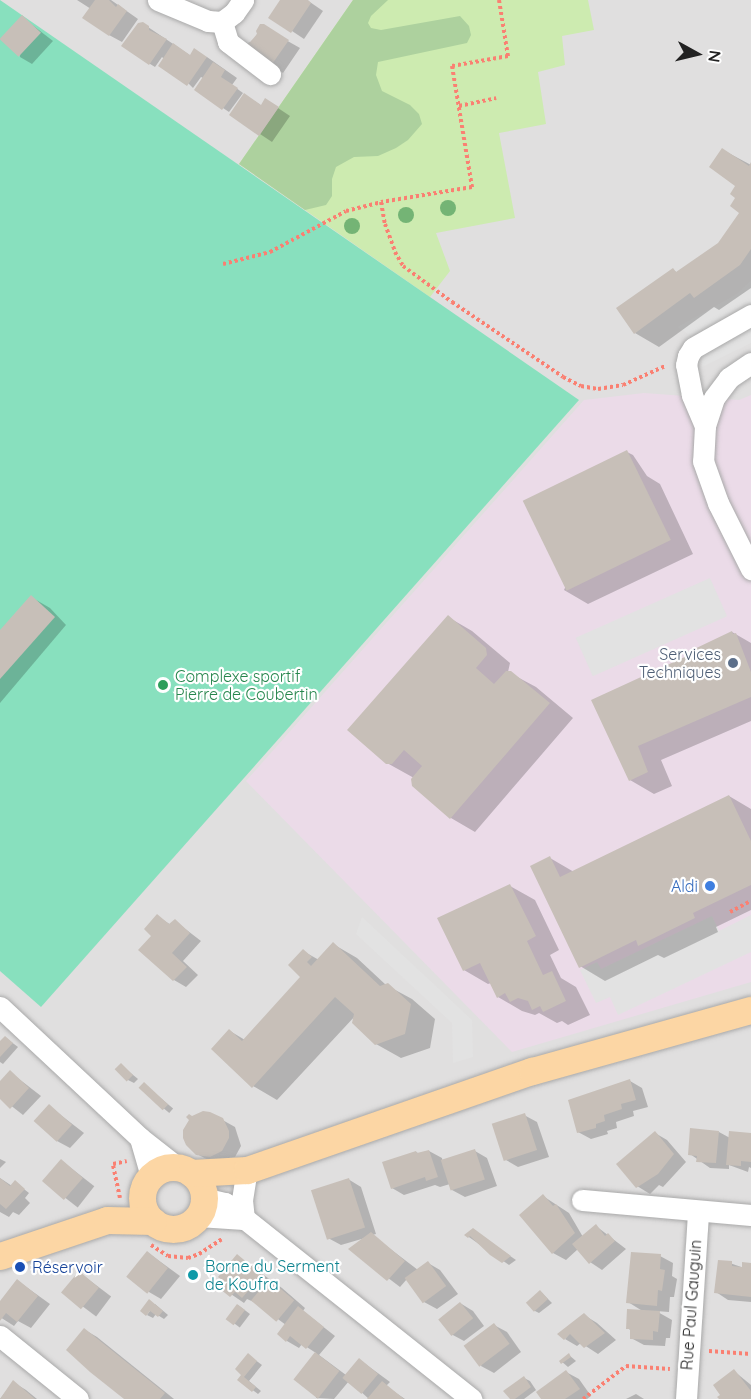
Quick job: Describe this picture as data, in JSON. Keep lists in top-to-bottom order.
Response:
{
  "streets": {
    "street": ["Rue Paul Gauguin"]
  },
  "places": [
    "Services Techniques",
    "Complexe sportif Pierre de Coubertin",
    "Aldi",
    "Réservoir",
    "Borne du Serment de Koufra"
  ],
  "north": "right"
}
